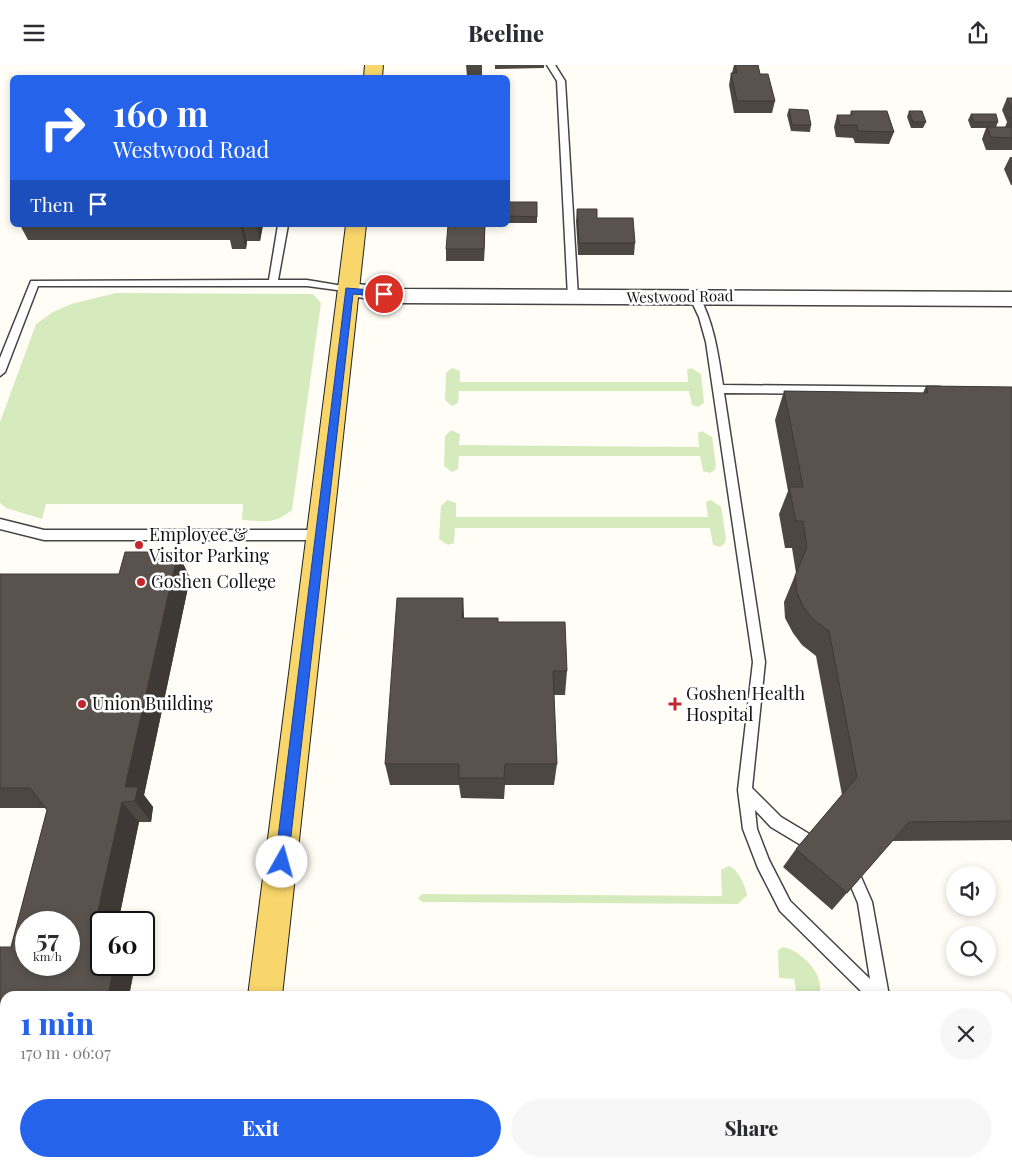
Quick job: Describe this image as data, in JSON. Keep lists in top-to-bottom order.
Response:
{
  "streets": {
    "street": ["Westwood Road"]
  },
  "places": {
    "other": ["Employee & Visitor Parking", "Goshen College", "Union Building"],
    "health": ["Goshen Health Hospital"]
  },
  "page": {
    "header": "Beeline",
    "turn": ["160 m", "Westwood Road"],
    "then": "Then",
    "speed": "57 km/h",
    "limit": "60",
    "heading": ["1 min", "170 m · 06:07"],
    "buttons": ["Exit", "Share"]
  }
}
